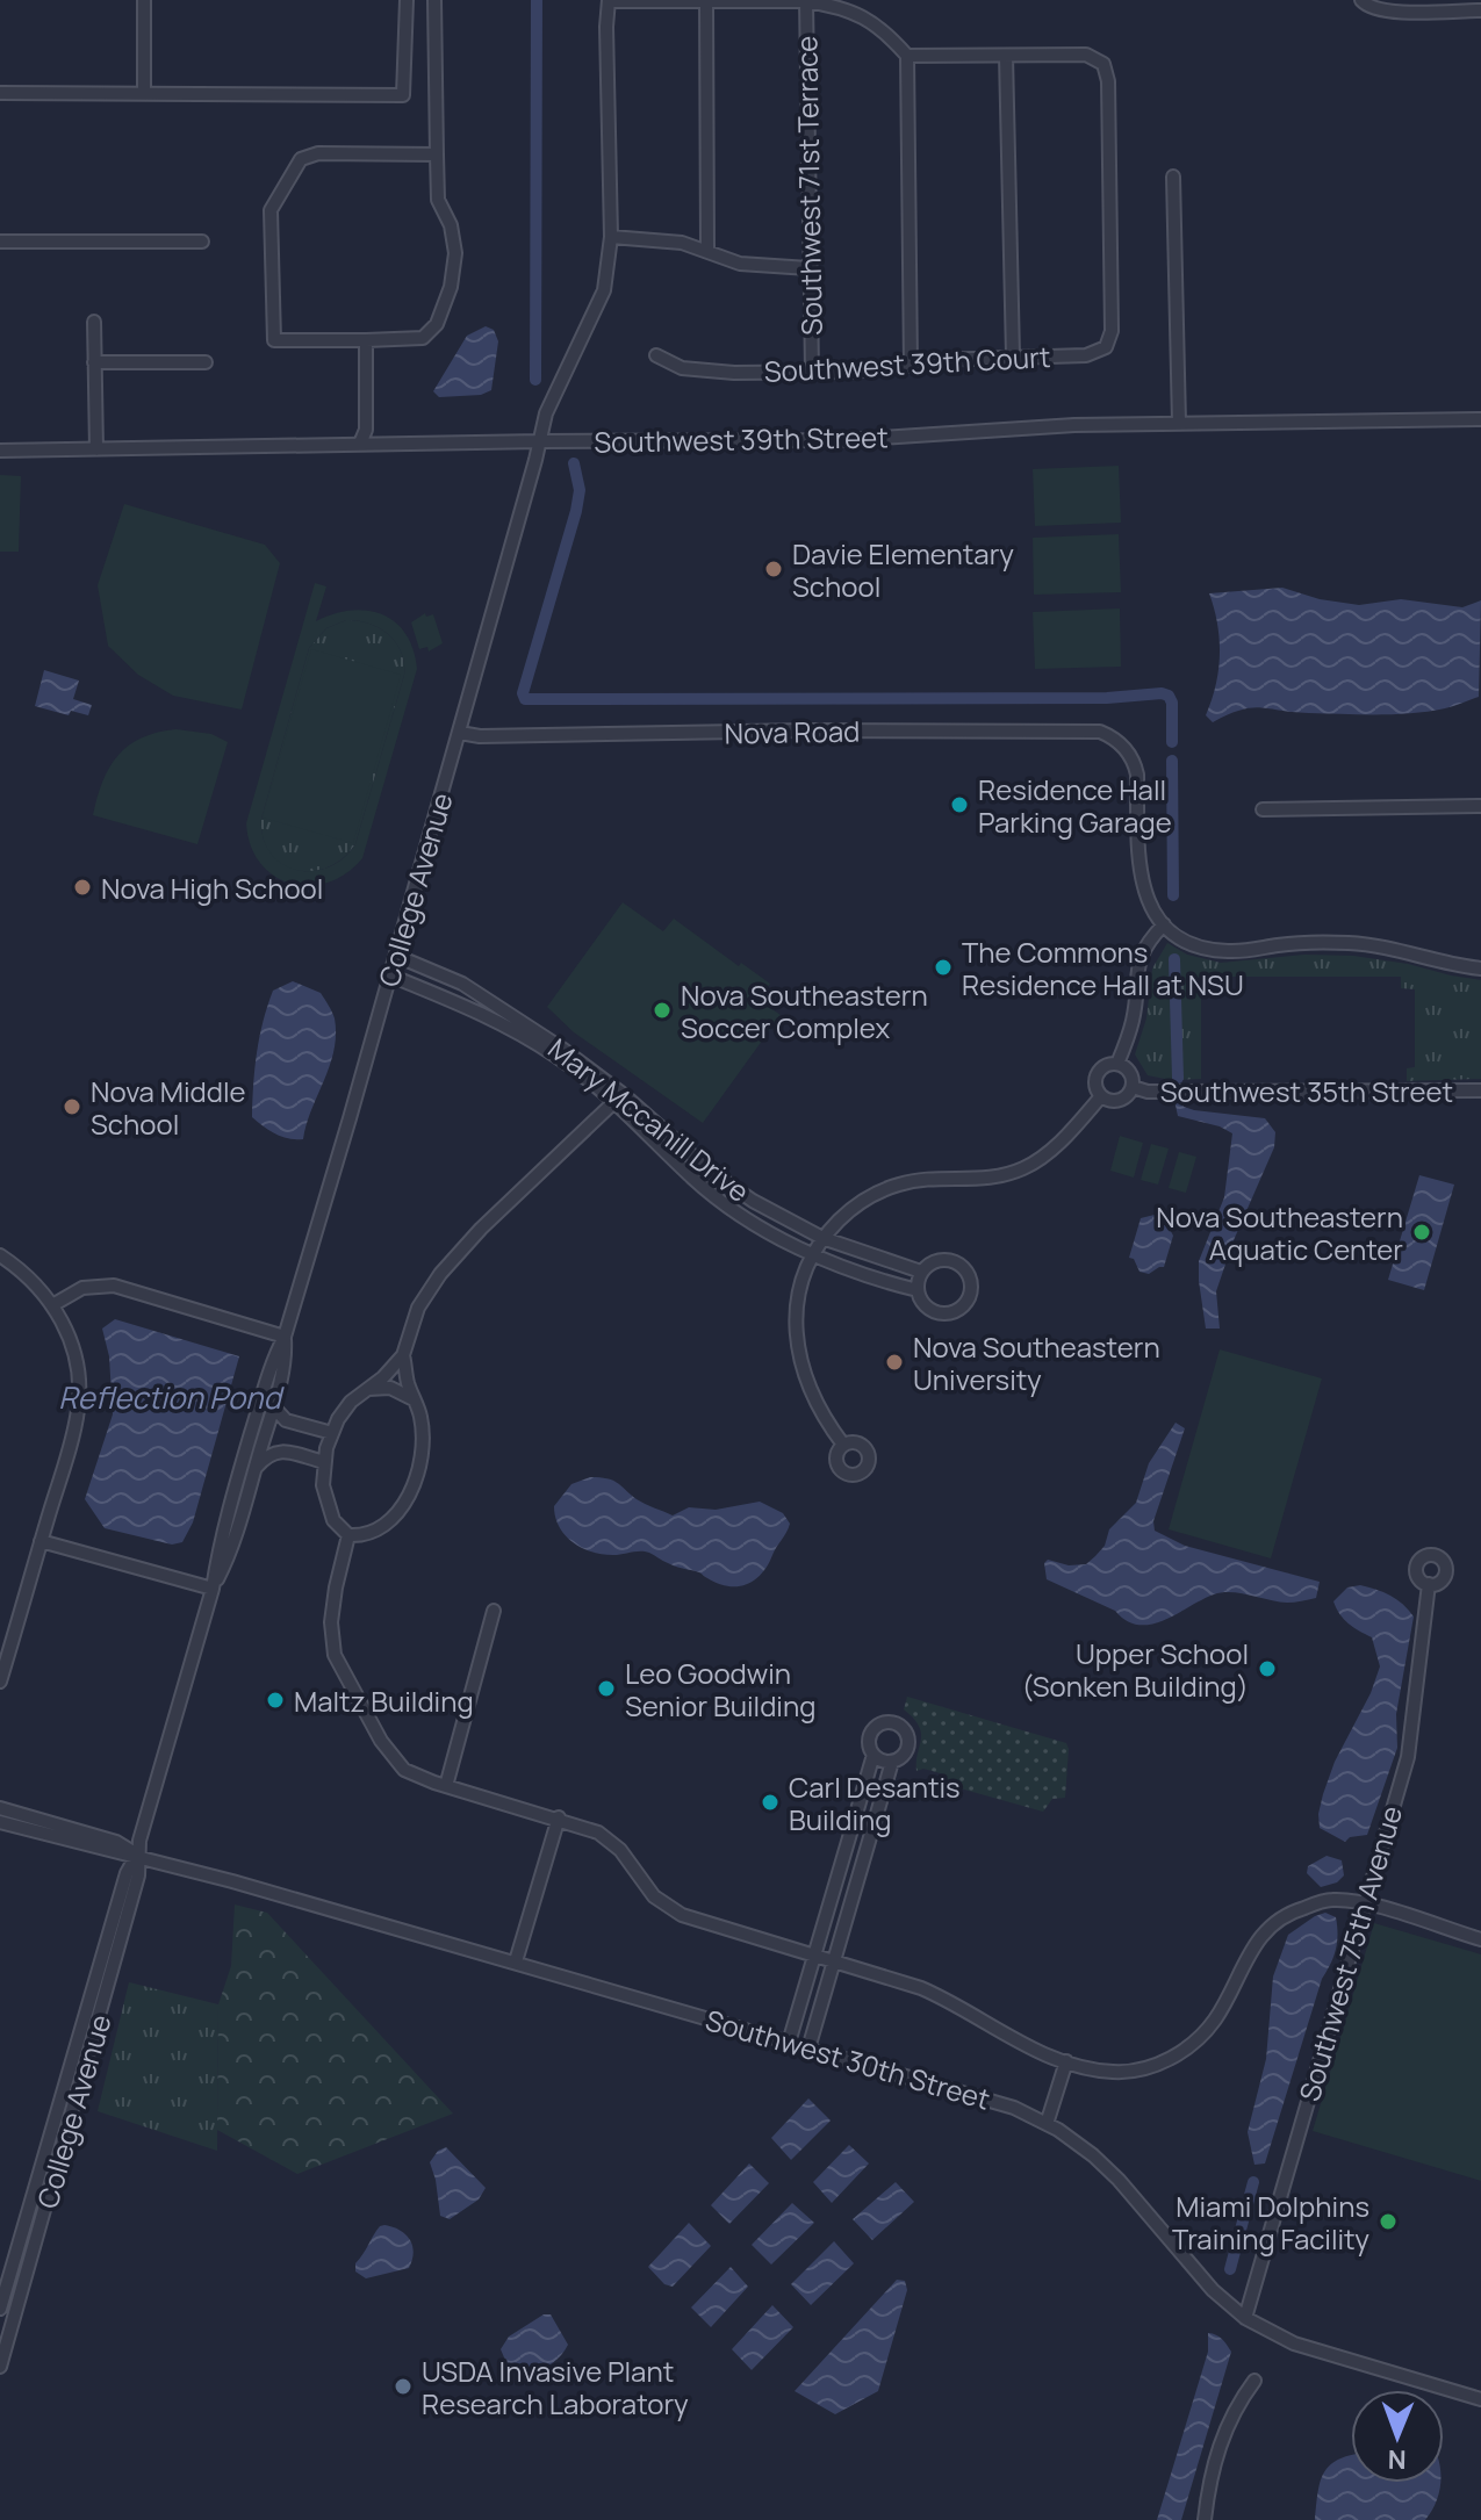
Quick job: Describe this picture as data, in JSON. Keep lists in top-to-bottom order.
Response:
{
  "streets": {
    "street": [
      "Southwest 71st Terrace",
      "Southwest 39th Court",
      "Southwest 39th Street",
      "Nova Road",
      "College Avenue",
      "Southwest 35th Street",
      "Mary Mccahill Drive",
      "Southwest 75th Avenue",
      "Southwest 30th Street"
    ]
  },
  "crossings": [
    ["Southwest 71st Terrace", "Southwest 39th Court"],
    ["Southwest 39th Street", "College Avenue"],
    ["Nova Road", "College Avenue"],
    ["College Avenue", "Mary Mccahill Drive"],
    ["College Avenue", "Southwest 30th Street"],
    ["Southwest 75th Avenue", "Southwest 30th Street"]
  ],
  "water": ["Reflection Pond"],
  "places": [
    "Davie Elementary School",
    "Residence Hall Parking Garage",
    "Nova High School",
    "The Commons Residence Hall at NSU",
    "Nova Southeastern Soccer Complex",
    "Nova Middle School",
    "Nova Southeastern Aquatic Center",
    "Nova Southeastern University",
    "Upper School (Sonken Building)",
    "Leo Goodwin Senior Building",
    "Maltz Building",
    "Carl Desantis Building",
    "Miami Dolphins Training Facility",
    "USDA Invasive Plant Research Laboratory"
  ],
  "north": "bottom"
}
